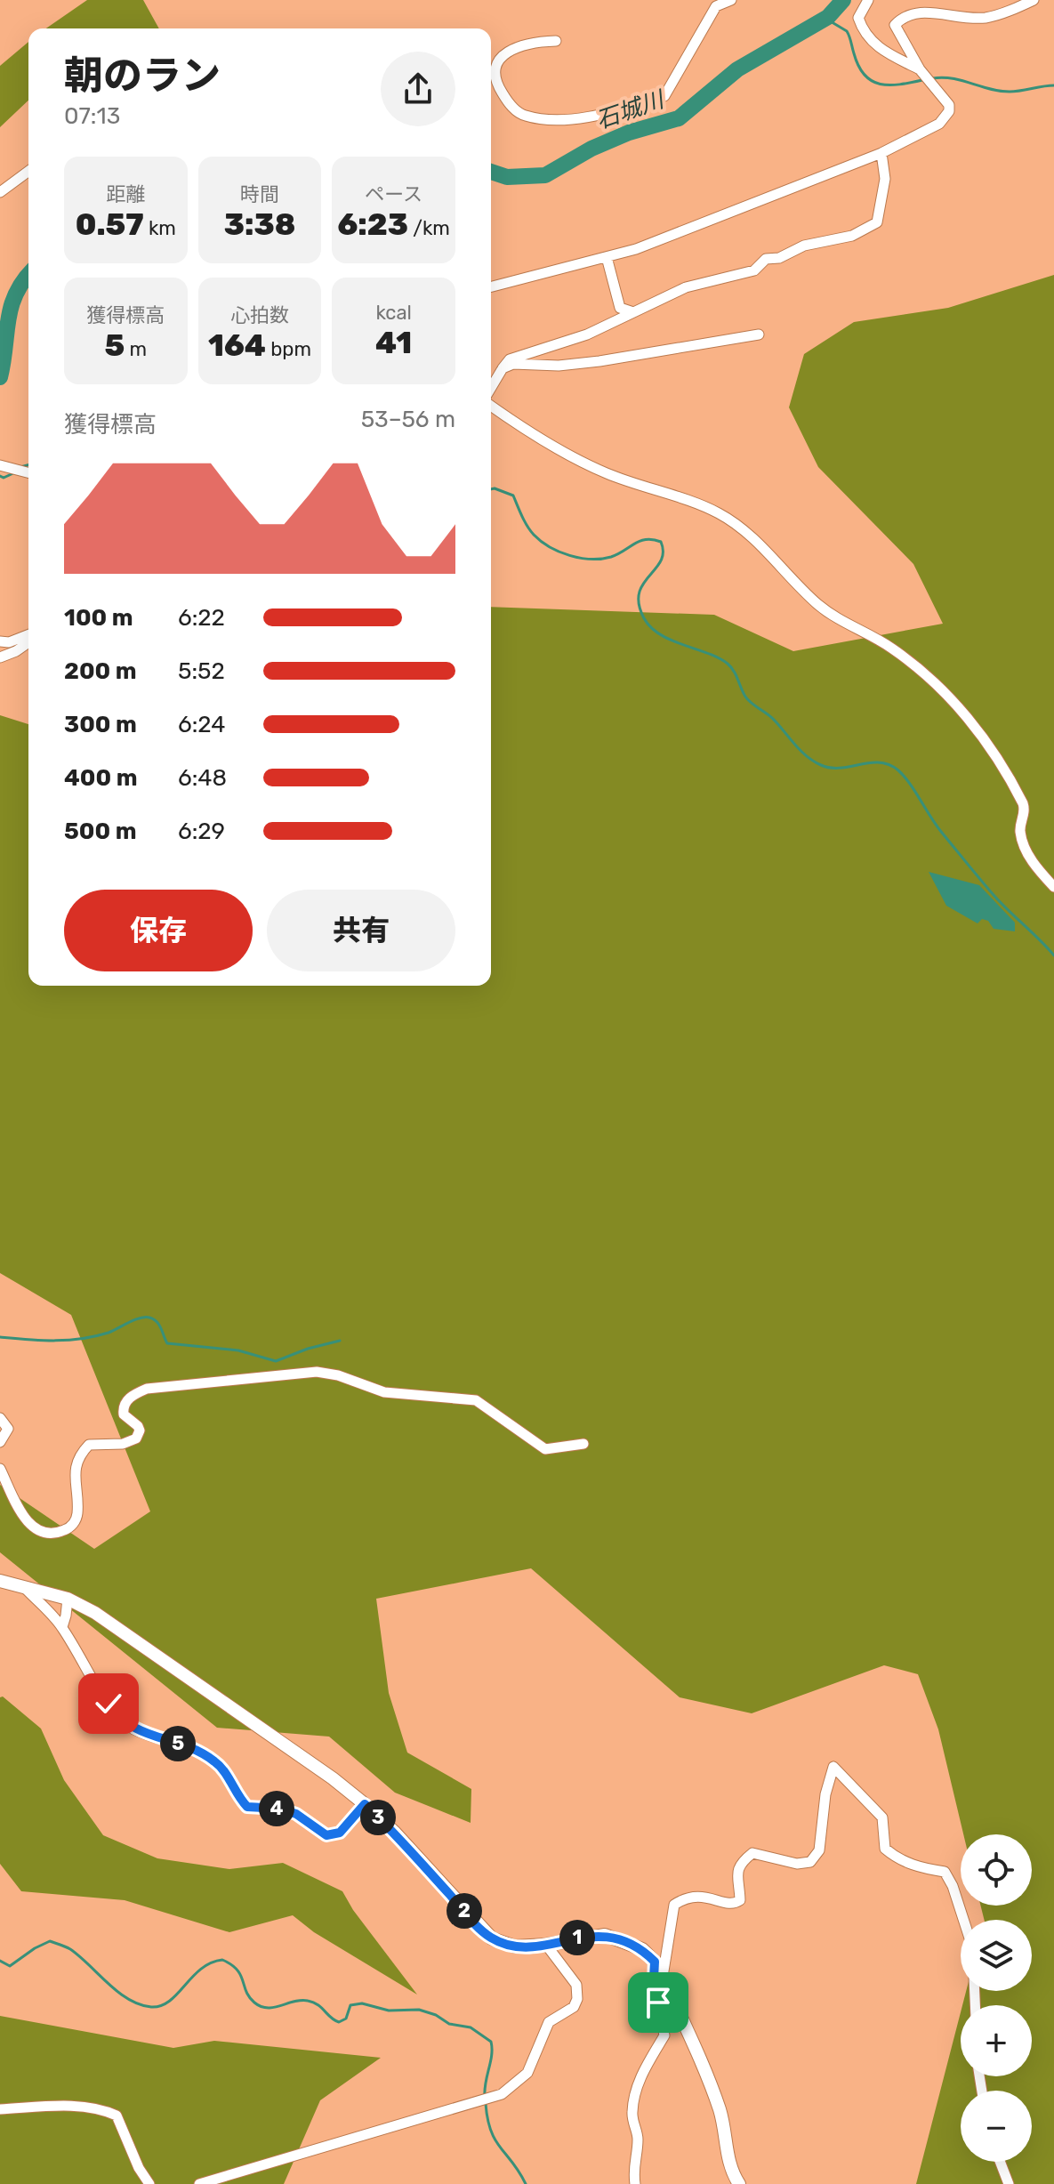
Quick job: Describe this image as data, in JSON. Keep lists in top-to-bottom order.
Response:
{
  "water": ["石城川"],
  "page": {
    "heading": ["朝のラン", "07:13"],
    "stats": [
      ["距離", "0.57 km"],
      ["時間", "3:38"],
      ["ペース", "6:23 /km"],
      ["獲得標高", "5 m"],
      ["心拍数", "164 bpm"],
      ["kcal", "41"]
    ],
    "chart": ["獲得標高", "53–56 m"],
    "list": [
      {
        "name": "100 m",
        "note": "6:22"
      },
      {
        "name": "200 m",
        "note": "5:52"
      },
      {
        "name": "300 m",
        "note": "6:24"
      },
      {
        "name": "400 m",
        "note": "6:48"
      },
      {
        "name": "500 m",
        "note": "6:29"
      }
    ],
    "buttons": ["保存", "共有"],
    "pins": [
      "5",
      "4",
      "3",
      "2",
      "1"
    ],
    "map_buttons": ["+", "−"]
  }
}
